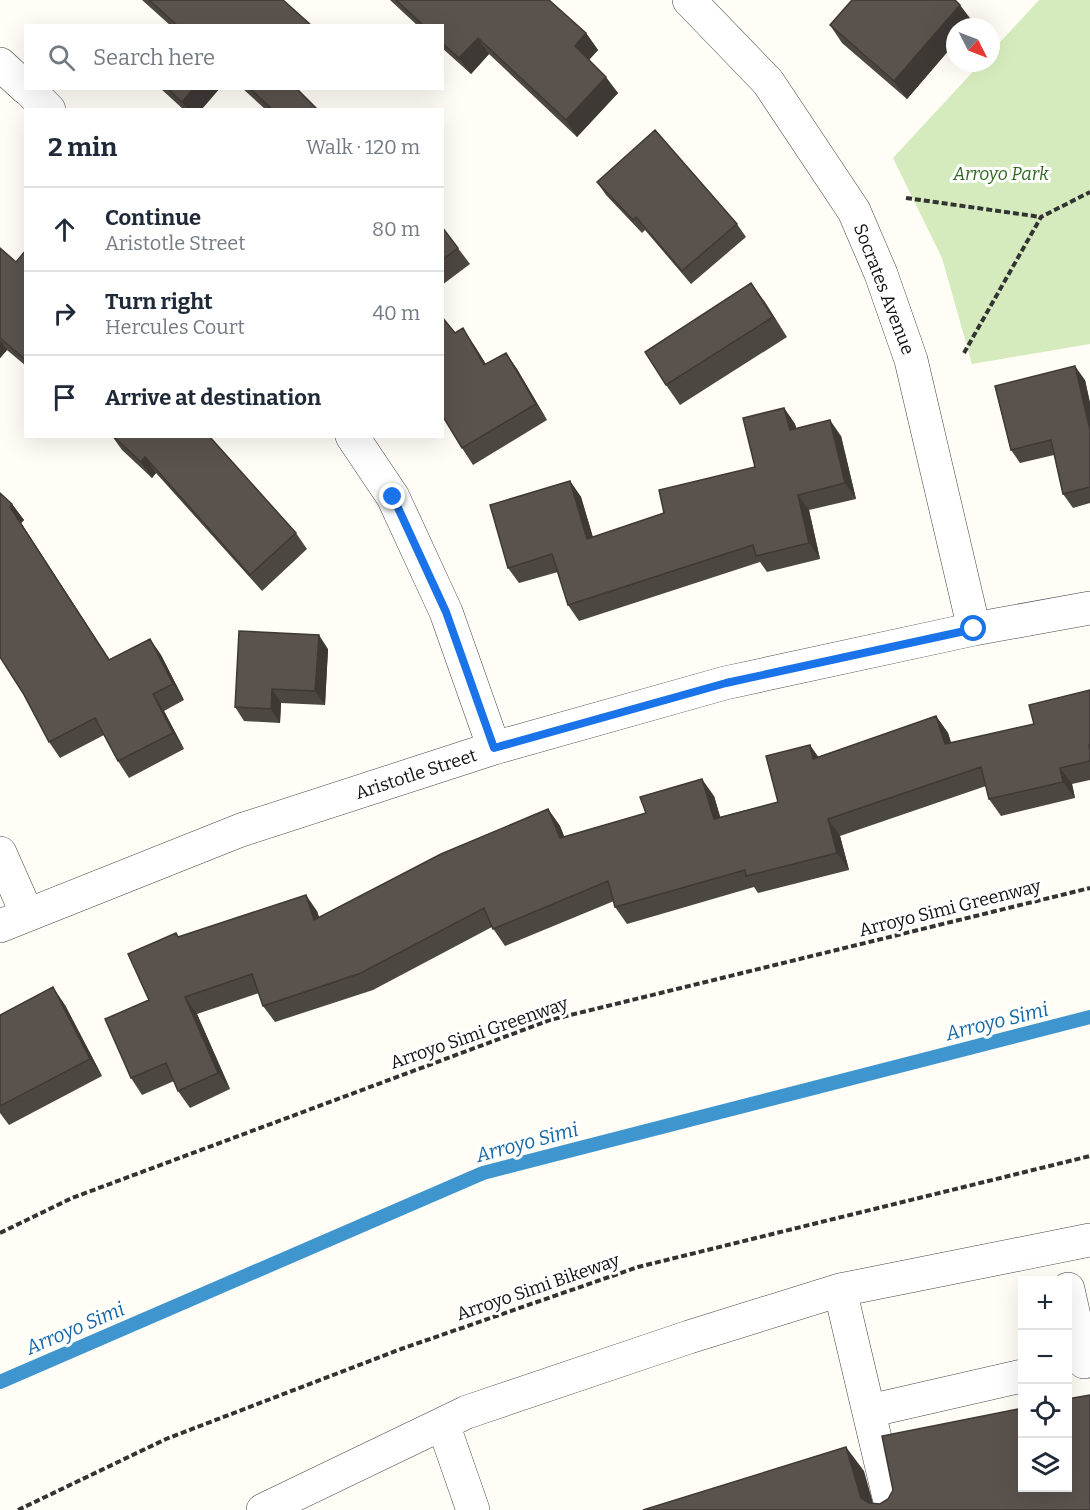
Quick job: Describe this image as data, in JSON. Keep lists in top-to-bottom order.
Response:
{
  "streets": {
    "street": ["Socrates Avenue", "Aristotle Street"],
    "path": ["Arroyo Simi Greenway", "Arroyo Simi Bikeway"]
  },
  "crossings": [
    ["Socrates Avenue", "Aristotle Street"]
  ],
  "water": ["Arroyo Simi"],
  "parks": ["Arroyo Park"],
  "north": "bottom right",
  "page": {
    "search": "Search here",
    "heading": ["2 min", "Walk · 120 m"],
    "list": [
      ["Continue", "Aristotle Street", "80 m"],
      ["Turn right", "Hercules Court", "40 m"],
      "Arrive at destination"
    ],
    "map_buttons": ["+", "−"]
  }
}
